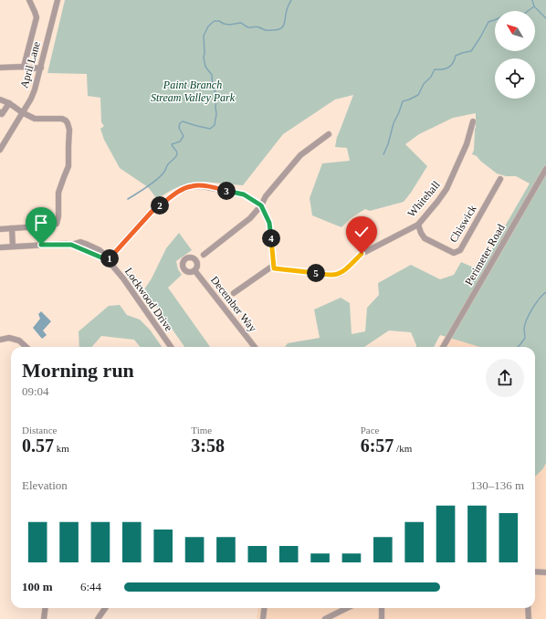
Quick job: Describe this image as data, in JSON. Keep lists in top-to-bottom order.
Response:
{
  "streets": {
    "street": [
      "April Lane",
      "Whitehall",
      "Chiswick",
      "Perimeter Road",
      "Lockwood Drive",
      "December Way"
    ]
  },
  "crossings": [
    ["Whitehall", "Chiswick"]
  ],
  "parks": ["Paint Branch Stream Valley Park"],
  "north": "top left",
  "page": {
    "pins": [
      "3",
      "2",
      "4",
      "1",
      "5"
    ],
    "heading": ["Morning run", "09:04"],
    "stats": [
      ["Distance", "0.57 km"],
      ["Time", "3:58"],
      ["Pace", "6:57 /km"]
    ],
    "chart": ["Elevation", "130–136 m"],
    "list": [
      {
        "name": "100 m",
        "note": "6:44"
      }
    ]
  }
}
